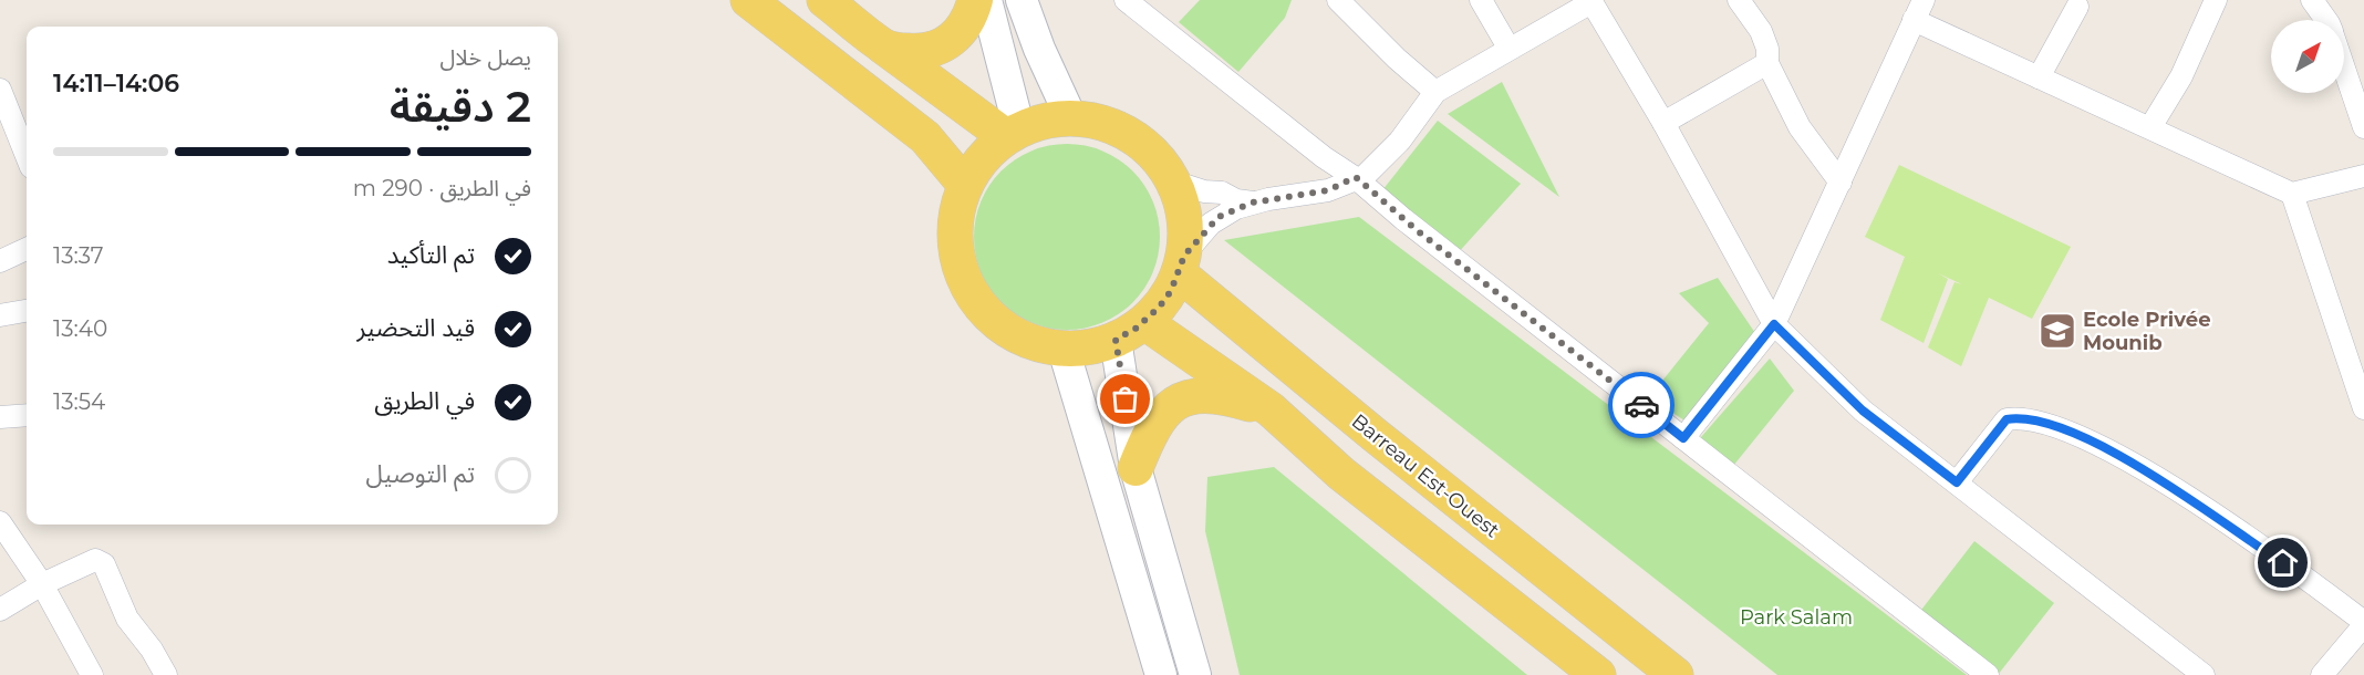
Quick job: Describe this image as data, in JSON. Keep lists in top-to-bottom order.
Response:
{
  "streets": {
    "main road": ["Barreau Est-Ouest"]
  },
  "parks": ["Park Salam"],
  "places": {
    "school or university": ["Ecole Privée Mounib"]
  },
  "north": "top right",
  "page": {
    "heading": ["2 دقيقة", "يصل خلال", "14:06–14:11"],
    "bar": "في الطريق · 290 m",
    "list": [
      ["تم التأكيد", "13:37"],
      ["قيد التحضير", "13:40"],
      ["في الطريق", "13:54"],
      "تم التوصيل"
    ]
  }
}
